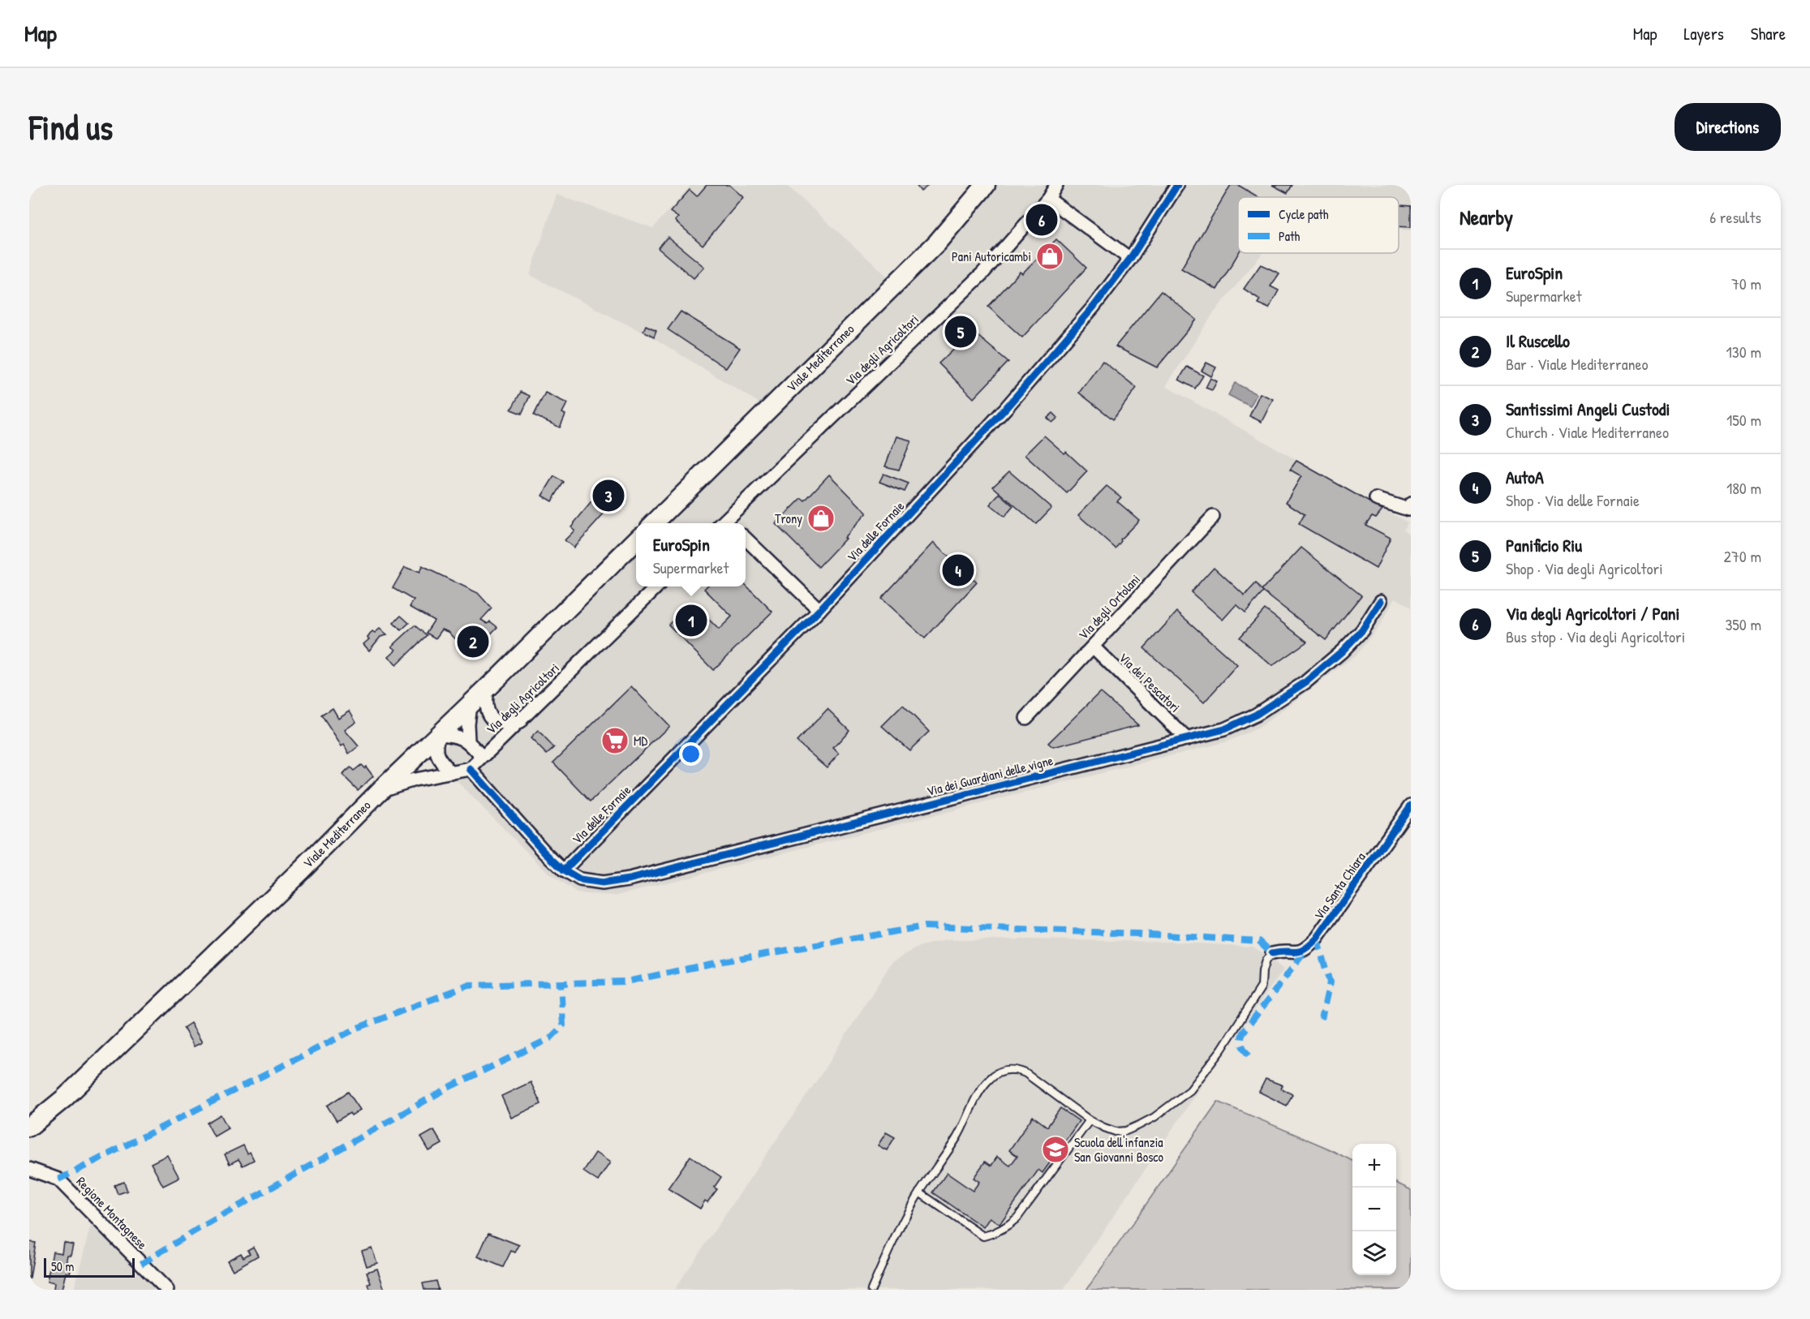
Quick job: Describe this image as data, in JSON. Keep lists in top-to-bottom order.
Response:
{
  "streets": {
    "main road": ["Viale Mediterraneo"],
    "street": [
      "Via degli Agricoltori",
      "Via delle Fornaie",
      "Via degli Ortolani",
      "Via dei Pescatori",
      "Via dei Guardiani delle vigne",
      "Via Santa Chiara",
      "Regione Montagnese"
    ]
  },
  "crossings": [
    ["Via degli Agricoltori", "Viale Mediterraneo"],
    ["Via degli Agricoltori", "Via dei Guardiani delle vigne"],
    ["Viale Mediterraneo", "Via dei Guardiani delle vigne"],
    ["Via delle Fornaie", "Via dei Guardiani delle vigne"],
    ["Via degli Ortolani", "Via dei Pescatori"],
    ["Via dei Pescatori", "Via dei Guardiani delle vigne"]
  ],
  "places": {
    "shop": ["Pani Autoricambi", "Trony"],
    "supermarket": ["MD"],
    "school or university": ["Scuola dell'infanzia San Giovanni Bosco"]
  },
  "legend": ["Cycle path", "Path"],
  "scale_bar": "50 m",
  "page": {
    "header": "Map",
    "nav": ["Map", "Layers", "Share"],
    "buttons": "Directions",
    "title": "Find us",
    "heading": ["Nearby", "6 results"],
    "pins": [
      "6",
      "5",
      "3",
      "4",
      "1",
      "2"
    ],
    "list": [
      {
        "mark": "1",
        "name": "EuroSpin",
        "note": "Supermarket",
        "value": "70 m"
      },
      {
        "mark": "2",
        "name": "Il Ruscello",
        "note": "Bar · Viale Mediterraneo",
        "value": "130 m"
      },
      {
        "mark": "3",
        "name": "Santissimi Angeli Custodi",
        "note": "Church · Viale Mediterraneo",
        "value": "150 m"
      },
      {
        "mark": "4",
        "name": "AutoA",
        "note": "Shop · Via delle Fornaie",
        "value": "180 m"
      },
      {
        "mark": "5",
        "name": "Panificio Riu",
        "note": "Shop · Via degli Agricoltori",
        "value": "270 m"
      },
      {
        "mark": "6",
        "name": "Via degli Agricoltori / Pani",
        "note": "Bus stop · Via degli Agricoltori",
        "value": "350 m"
      }
    ],
    "popup": ["EuroSpin", "Supermarket"],
    "map_buttons": ["+", "−"],
    "scale": "50 m"
  }
}
